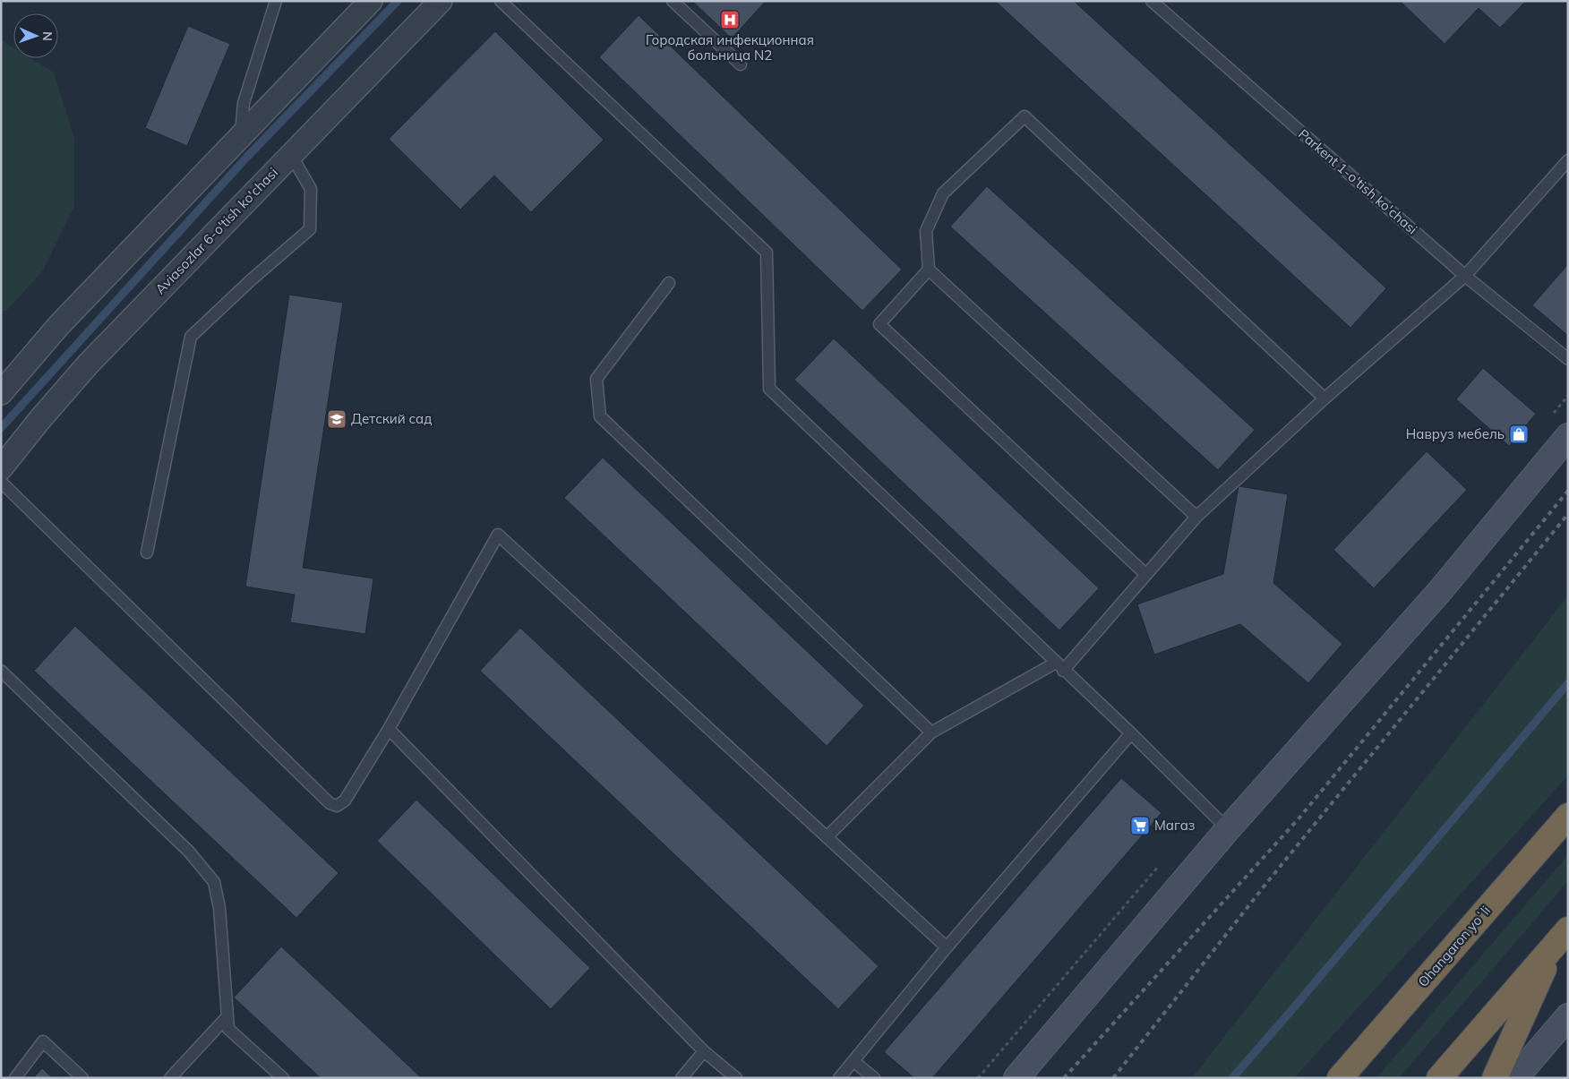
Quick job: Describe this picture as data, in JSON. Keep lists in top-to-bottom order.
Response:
{
  "streets": {
    "highway": ["Ohangaron yoʻli"],
    "street": ["Aviasozlar 6-o'tish ko'chasi"],
    "lane": ["Parkent 1-o'tish ko'chasi"]
  },
  "places": {
    "hospital": ["Городская инфекционная больница N2"],
    "school or university": ["Детский сад"],
    "shop": ["Навруз мебель"],
    "supermarket": ["Магаз"]
  },
  "north": "right"
}
